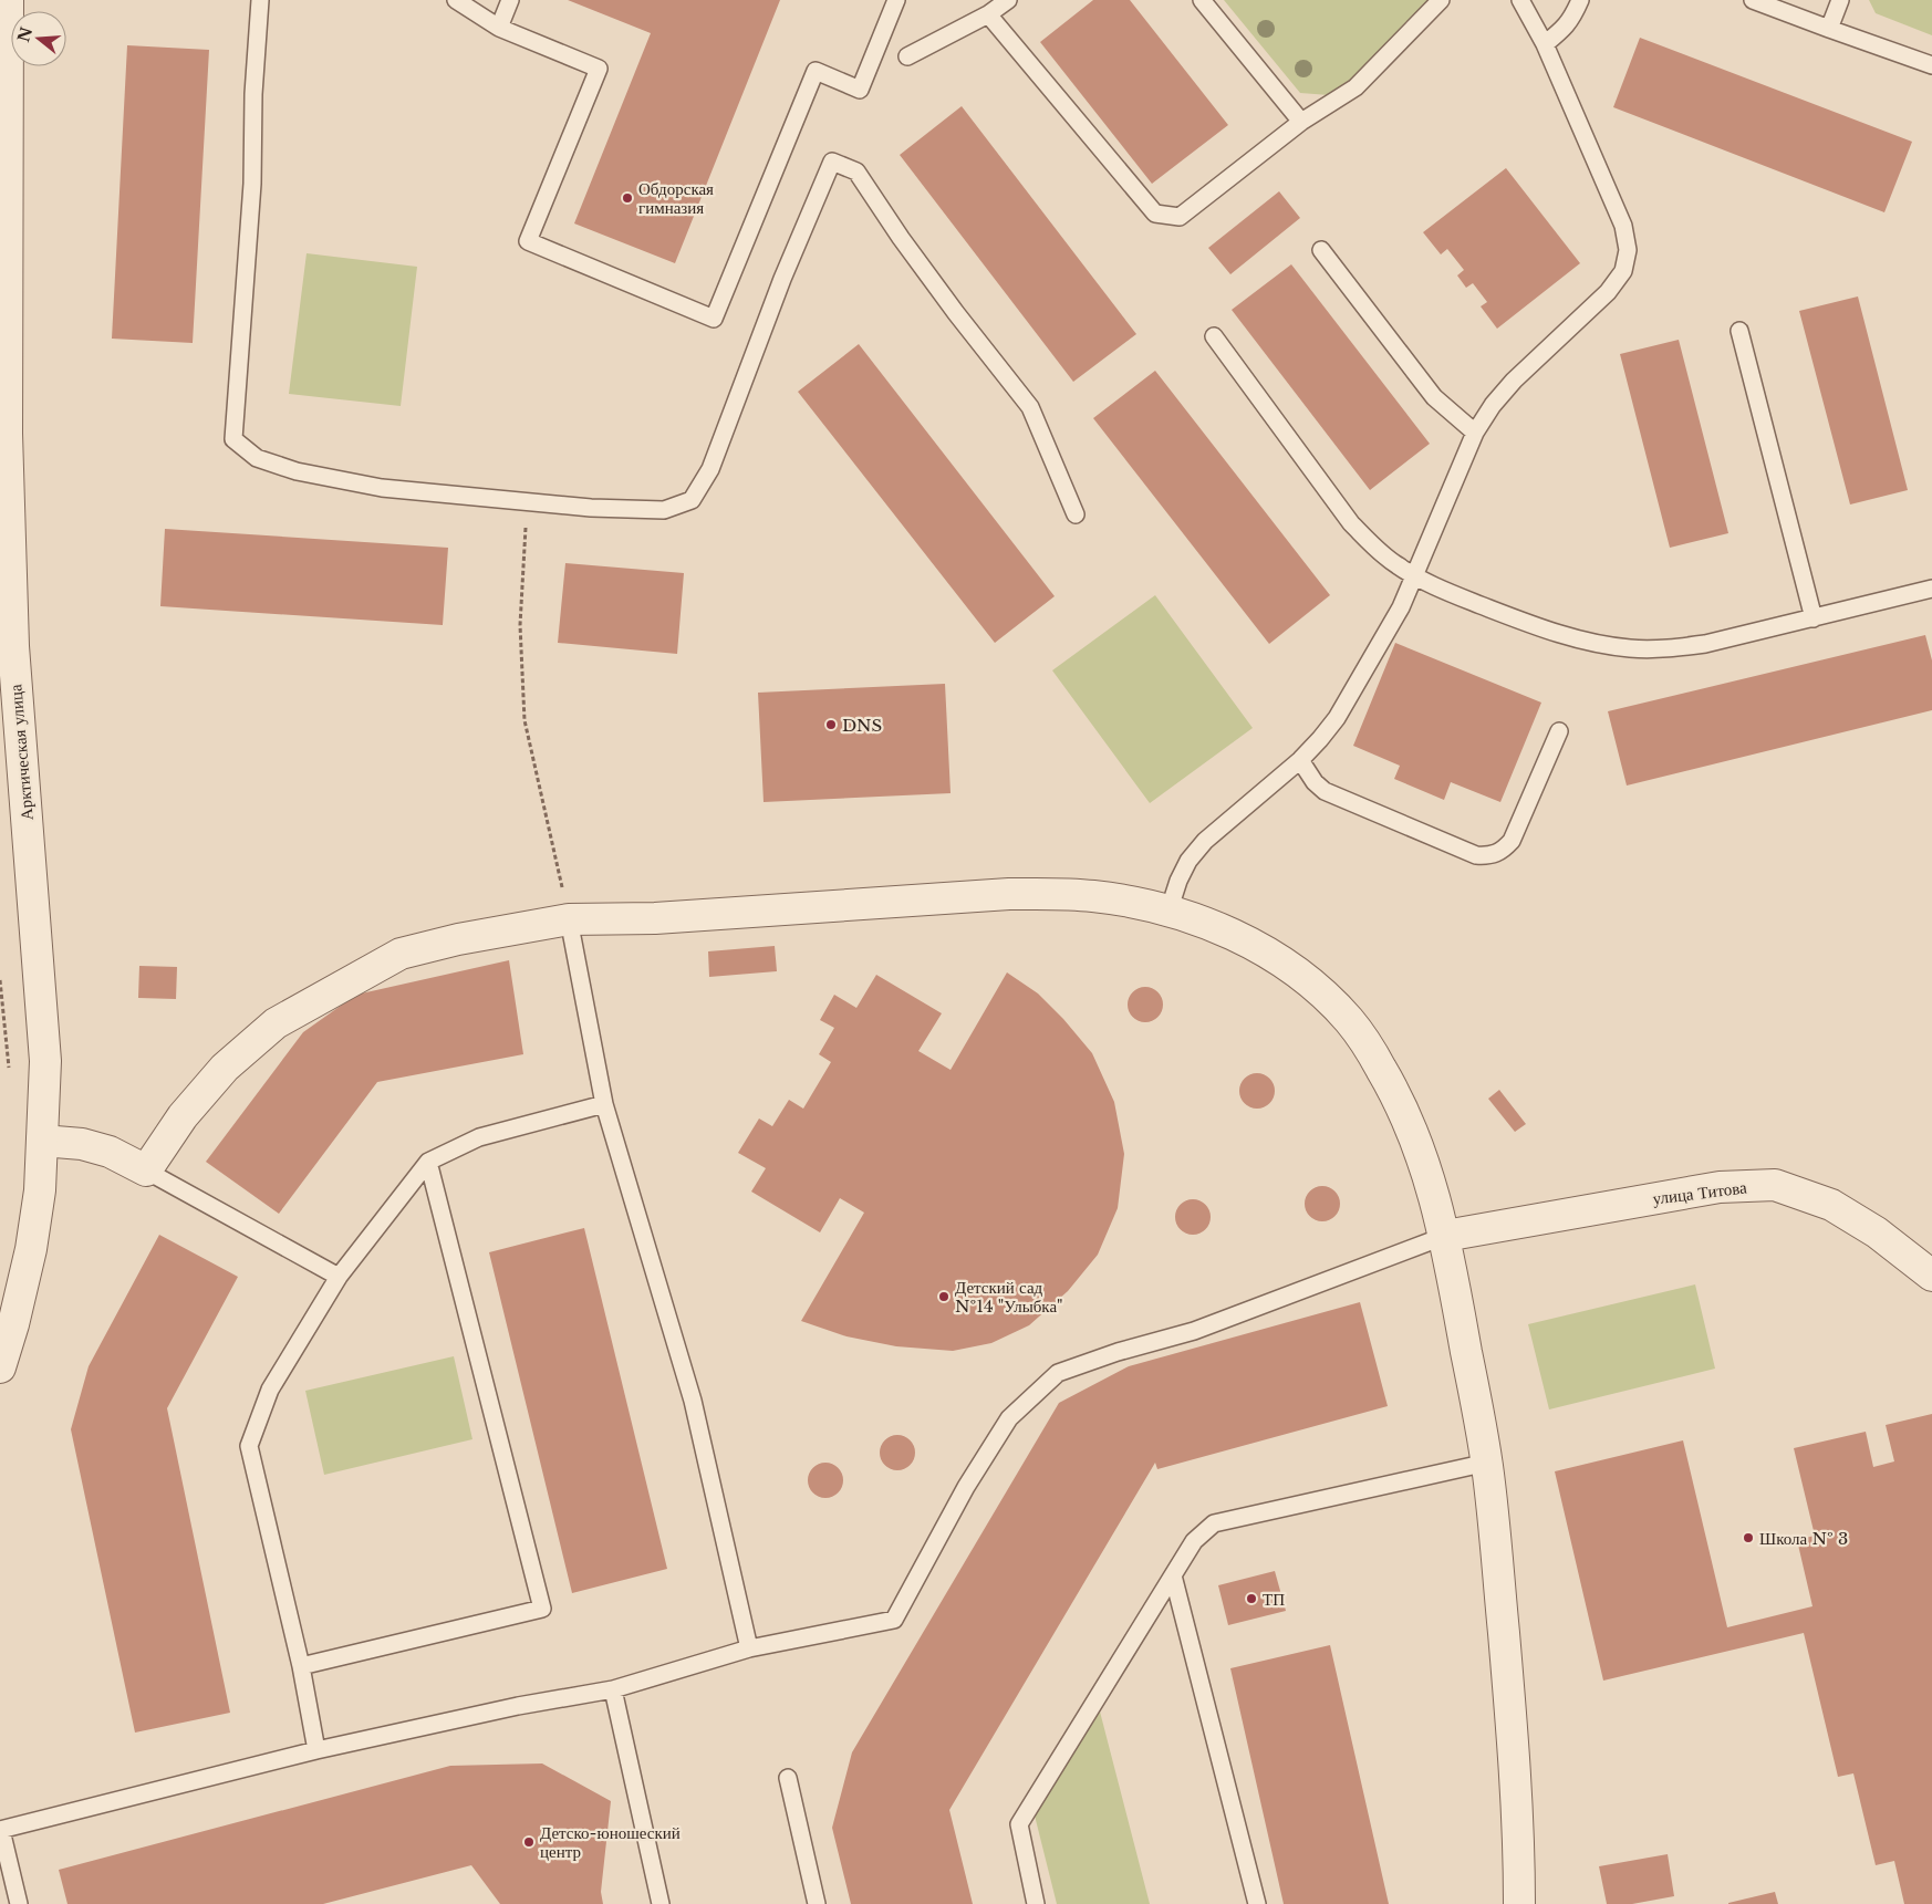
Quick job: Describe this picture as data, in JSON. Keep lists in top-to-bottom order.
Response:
{
  "streets": {
    "street": ["Арктическая улица", "улица Титова"]
  },
  "places": [
    "Обдорская гимназия",
    "DNS",
    "Детский сад №14 \"Улыбка\"",
    "Школа № 3",
    "ТП",
    "Детско-юношеский центр"
  ],
  "north": "left"
}
